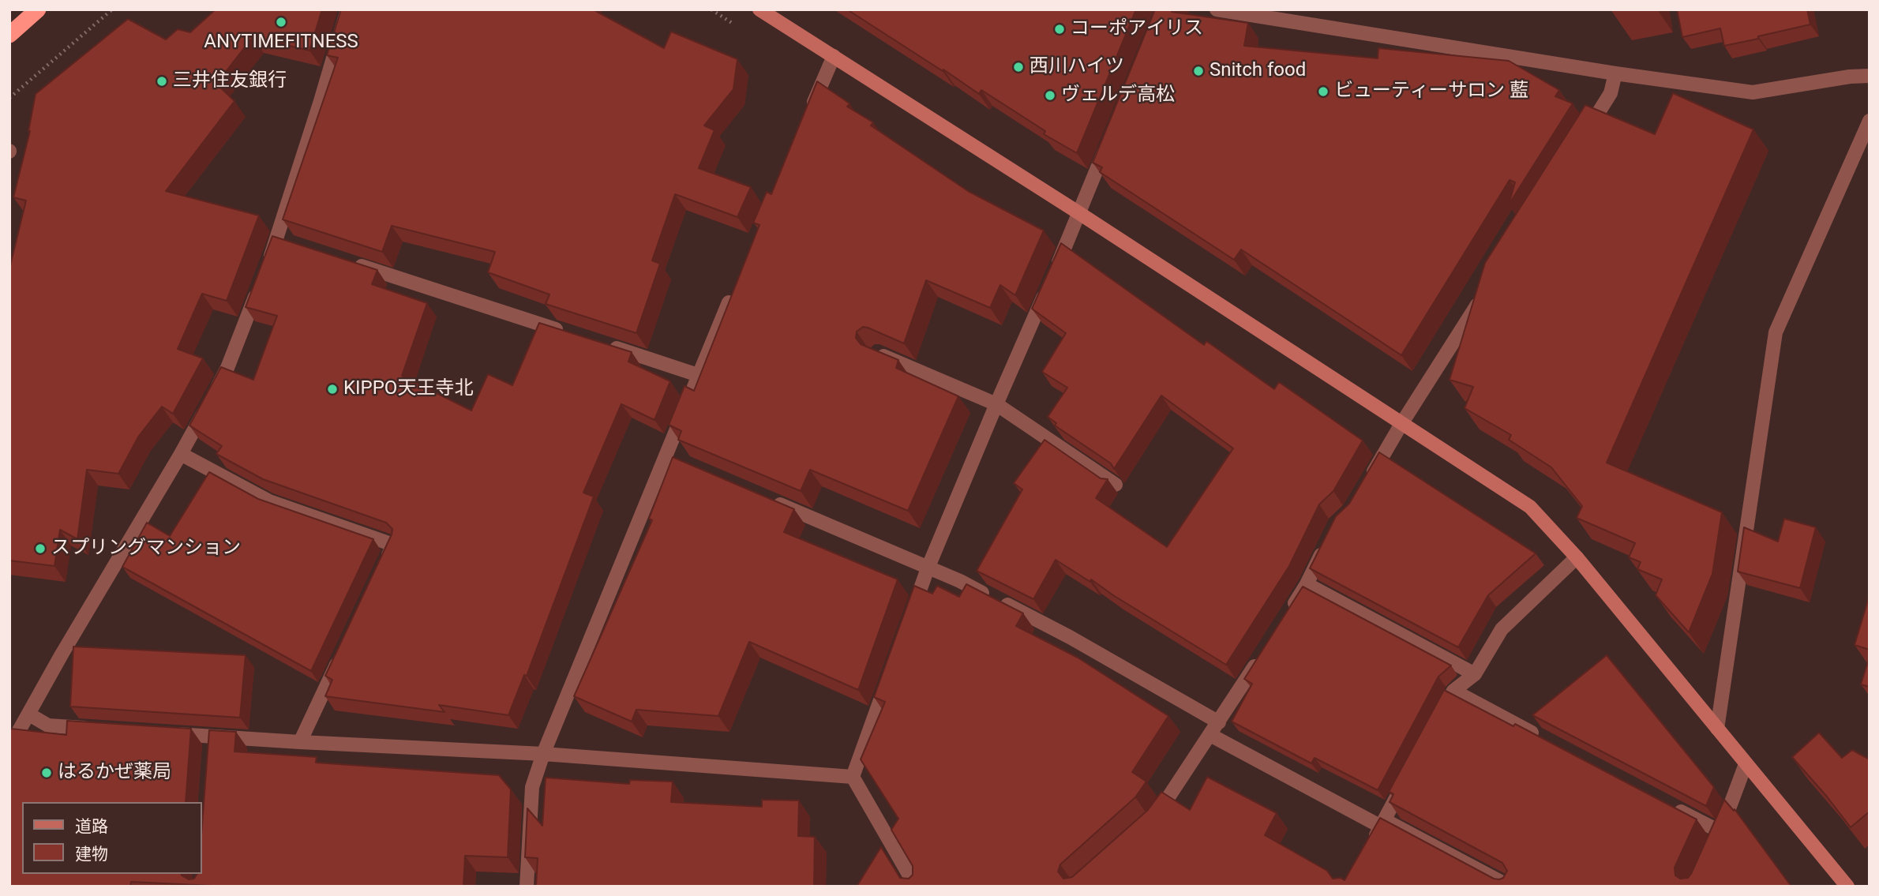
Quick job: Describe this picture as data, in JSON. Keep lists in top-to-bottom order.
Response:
{
  "places": [
    "ANYTIMEFITNESS",
    "コーポアイリス",
    "西川ハイツ",
    "Snitch food",
    "三井住友銀行",
    "ビューティーサロン 藍",
    "ヴェルデ高松",
    "KIPPO天王寺北",
    "スプリングマンション",
    "はるかぜ薬局"
  ],
  "legend": ["道路", "建物"]
}
